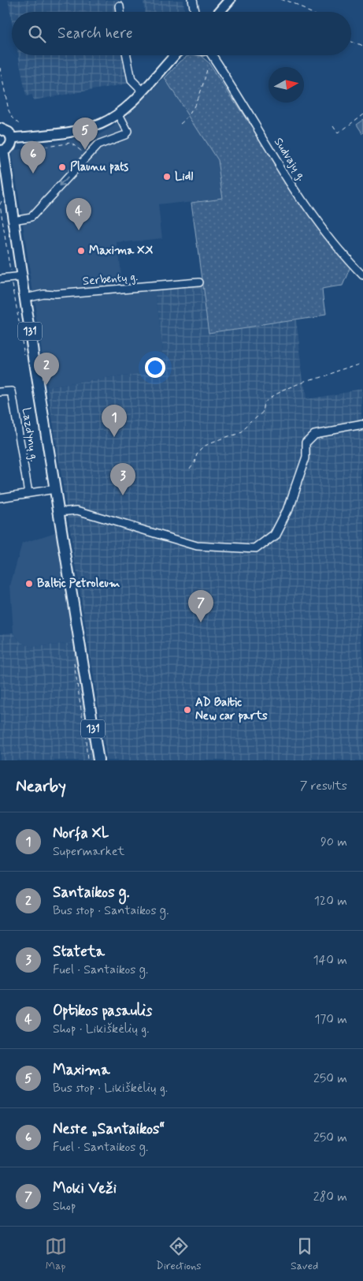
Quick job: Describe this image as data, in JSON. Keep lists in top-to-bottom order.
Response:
{
  "streets": {
    "main road": ["131"],
    "street": ["Sudvajų g.", "Serbentų g.", "Lazdynų g."]
  },
  "crossings": [
    ["Serbentų g.", "131"]
  ],
  "places": [
    "Plaunu pats",
    "Lidl",
    "Maxima XX",
    "Baltic Petroleum",
    "AD Baltic New car parts"
  ],
  "north": "right",
  "page": {
    "search": "Search here",
    "pins": [
      "5",
      "6",
      "4",
      "2",
      "1",
      "3",
      "7"
    ],
    "heading": ["Nearby", "7 results"],
    "list": [
      {
        "mark": "1",
        "name": "Norfa XL",
        "note": "Supermarket",
        "value": "90 m"
      },
      {
        "mark": "2",
        "name": "Santaikos g.",
        "note": "Bus stop · Santaikos g.",
        "value": "120 m"
      },
      {
        "mark": "3",
        "name": "Stateta",
        "note": "Fuel · Santaikos g.",
        "value": "140 m"
      },
      {
        "mark": "4",
        "name": "Optikos pasaulis",
        "note": "Shop · Likiškėlių g.",
        "value": "170 m"
      },
      {
        "mark": "5",
        "name": "Maxima",
        "note": "Bus stop · Likiškėlių g.",
        "value": "250 m"
      },
      {
        "mark": "6",
        "name": "Neste „Santaikos“",
        "note": "Fuel · Santaikos g.",
        "value": "250 m"
      },
      {
        "mark": "7",
        "name": "Moki Veži",
        "note": "Shop",
        "value": "280 m"
      }
    ],
    "nav": ["Map", "Directions", "Saved"]
  }
}
